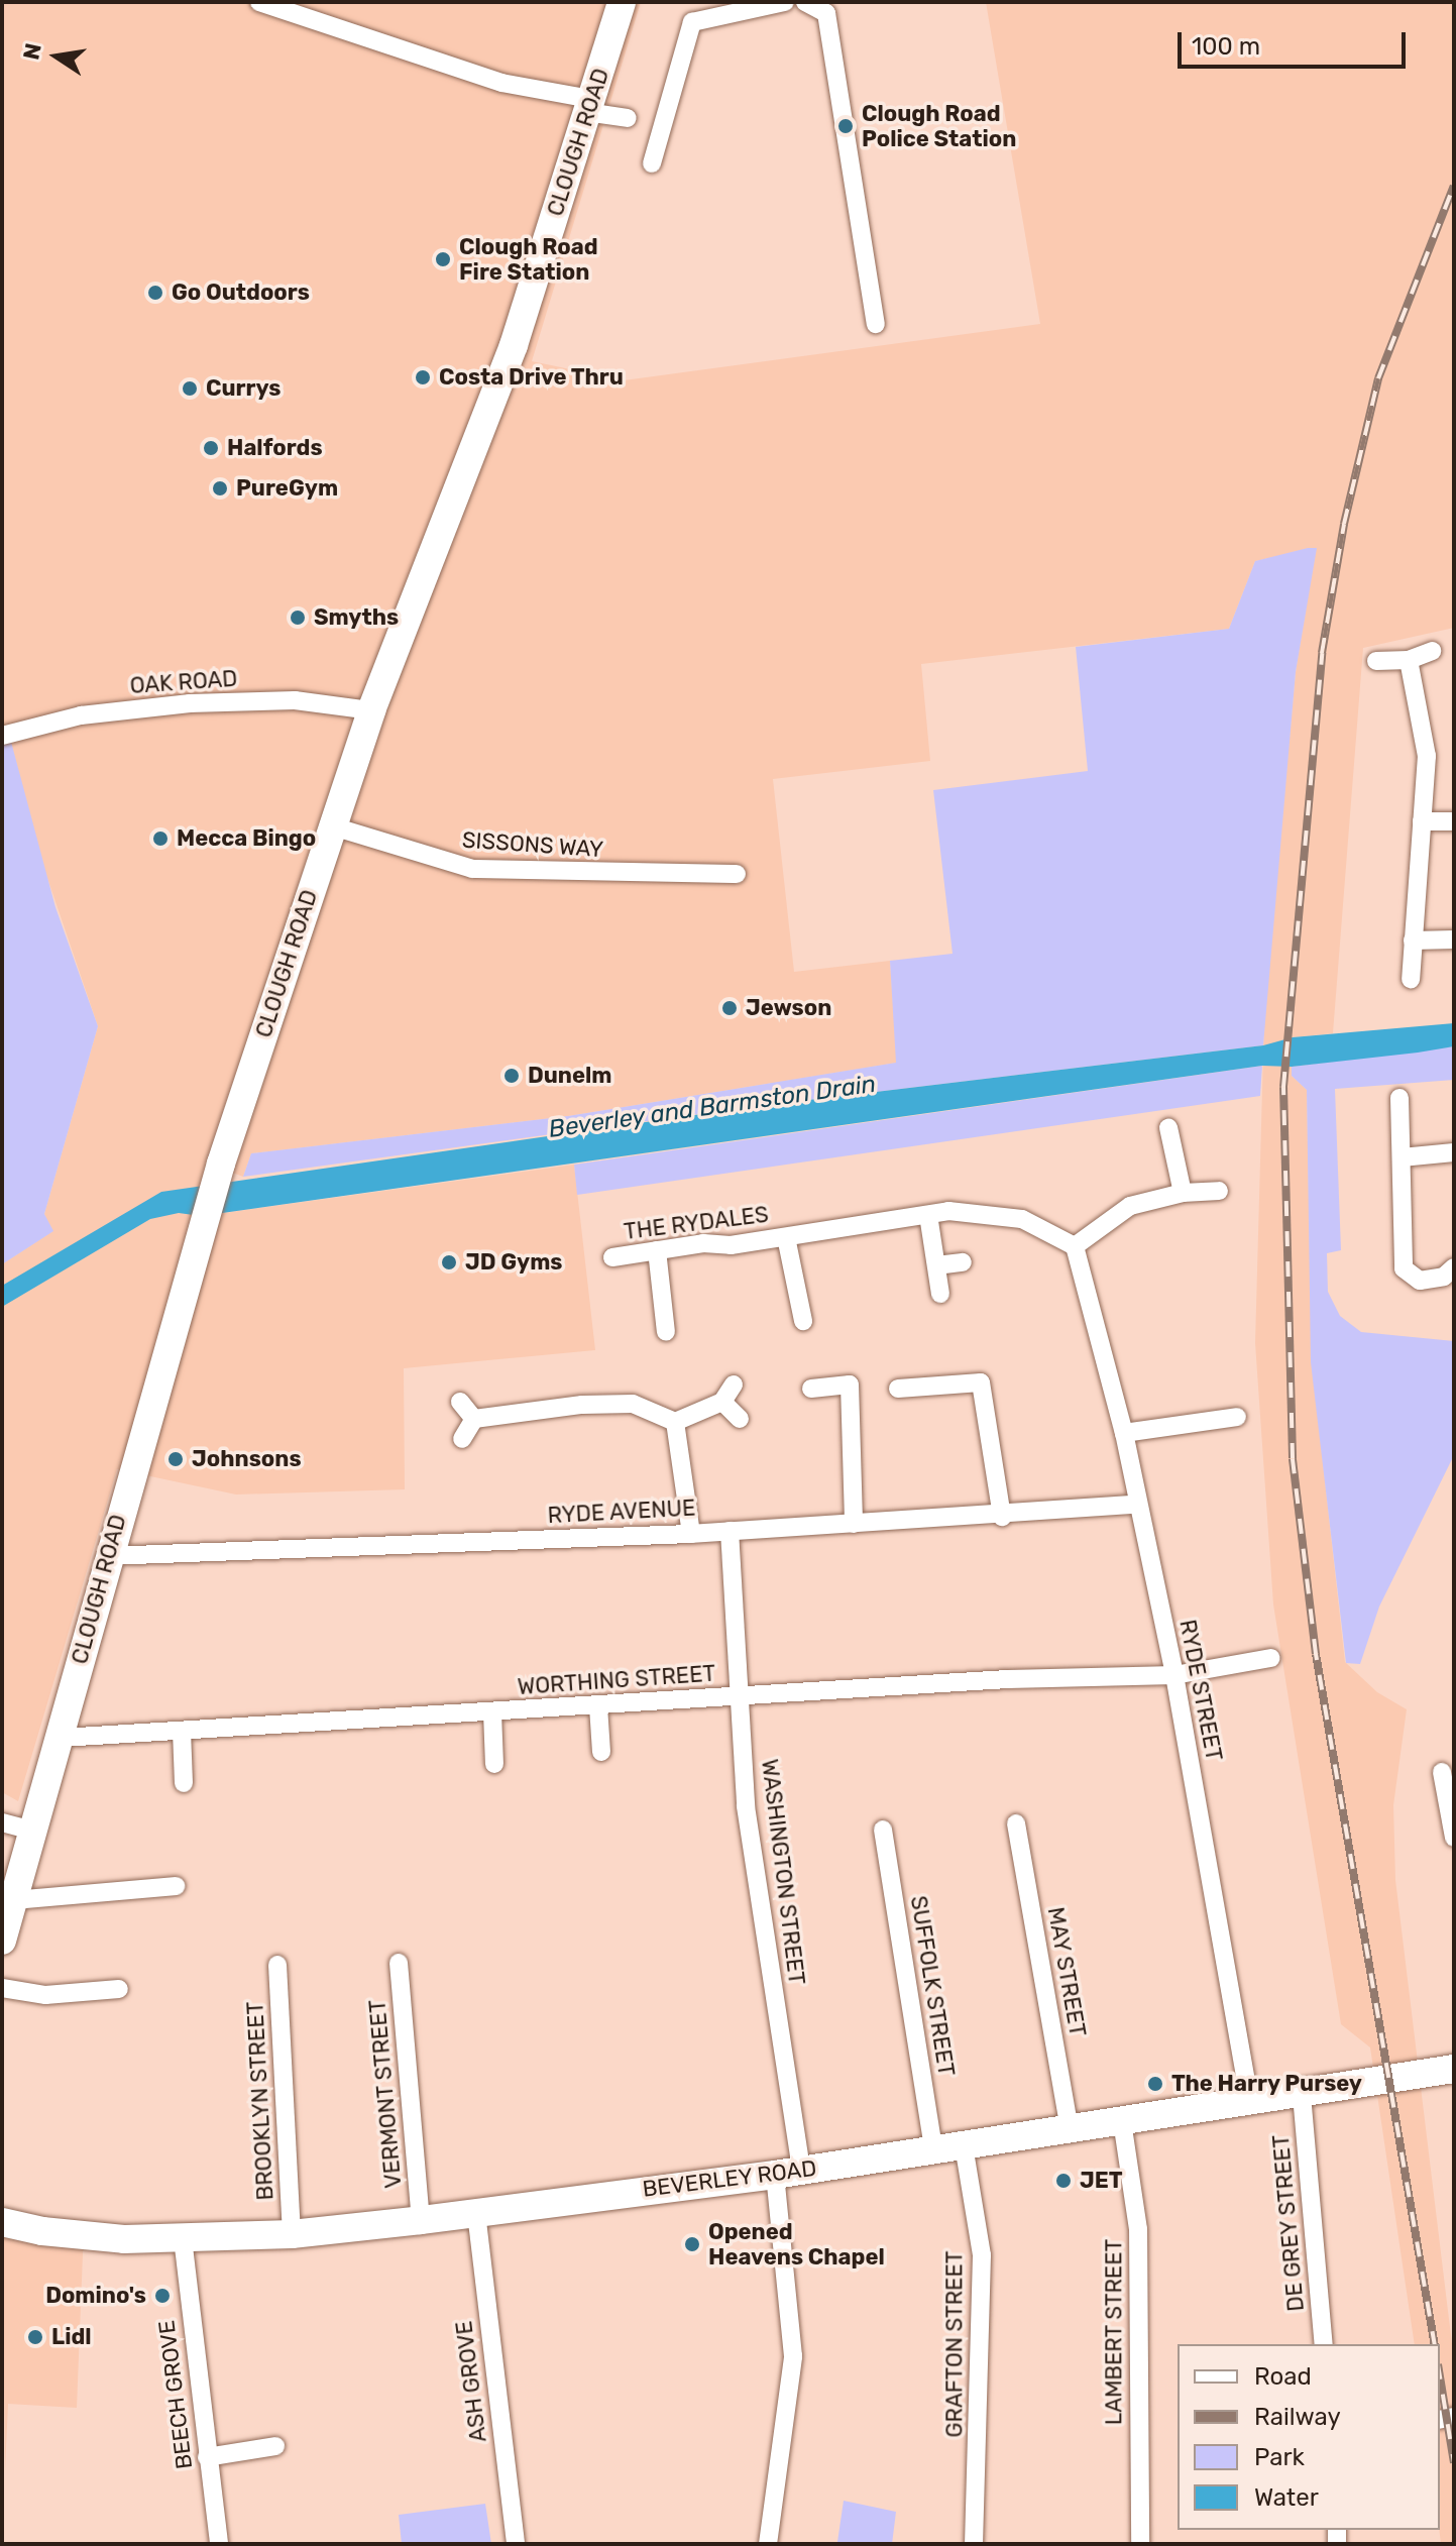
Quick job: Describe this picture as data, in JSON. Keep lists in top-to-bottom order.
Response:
{
  "streets": {
    "main road": ["CLOUGH ROAD", "BEVERLEY ROAD"],
    "street": [
      "OAK ROAD",
      "SISSONS WAY",
      "THE RYDALES",
      "RYDE AVENUE",
      "WORTHING STREET",
      "RYDE STREET",
      "WASHINGTON STREET",
      "MAY STREET",
      "SUFFOLK STREET",
      "VERMONT STREET",
      "BROOKLYN STREET",
      "DE GREY STREET",
      "LAMBERT STREET",
      "GRAFTON STREET",
      "ASH GROVE",
      "BEECH GROVE"
    ]
  },
  "crossings": [
    ["CLOUGH ROAD", "OAK ROAD"],
    ["CLOUGH ROAD", "SISSONS WAY"],
    ["CLOUGH ROAD", "RYDE AVENUE"],
    ["CLOUGH ROAD", "WORTHING STREET"],
    ["THE RYDALES", "RYDE STREET"],
    ["RYDE AVENUE", "RYDE STREET"],
    ["RYDE AVENUE", "WASHINGTON STREET"],
    ["WORTHING STREET", "RYDE STREET"],
    ["WORTHING STREET", "WASHINGTON STREET"],
    ["RYDE STREET", "BEVERLEY ROAD"],
    ["WASHINGTON STREET", "BEVERLEY ROAD"],
    ["MAY STREET", "BEVERLEY ROAD"],
    ["SUFFOLK STREET", "BEVERLEY ROAD"],
    ["VERMONT STREET", "BEVERLEY ROAD"],
    ["BROOKLYN STREET", "BEVERLEY ROAD"],
    ["BEVERLEY ROAD", "DE GREY STREET"],
    ["BEVERLEY ROAD", "LAMBERT STREET"],
    ["BEVERLEY ROAD", "GRAFTON STREET"],
    ["BEVERLEY ROAD", "ASH GROVE"],
    ["BEVERLEY ROAD", "BEECH GROVE"]
  ],
  "water": ["Beverley and Barmston Drain"],
  "places": [
    "Clough Road Police Station",
    "Clough Road Fire Station",
    "Go Outdoors",
    "Costa Drive Thru",
    "Currys",
    "Halfords",
    "PureGym",
    "Smyths",
    "Mecca Bingo",
    "Jewson",
    "Dunelm",
    "JD Gyms",
    "Johnsons",
    "The Harry Pursey",
    "JET",
    "Opened Heavens Chapel",
    "Domino's",
    "Lidl"
  ],
  "legend": [
    "Road",
    "Railway",
    "Park",
    "Water"
  ],
  "scale_bar": "100 m",
  "north": "left"
}
